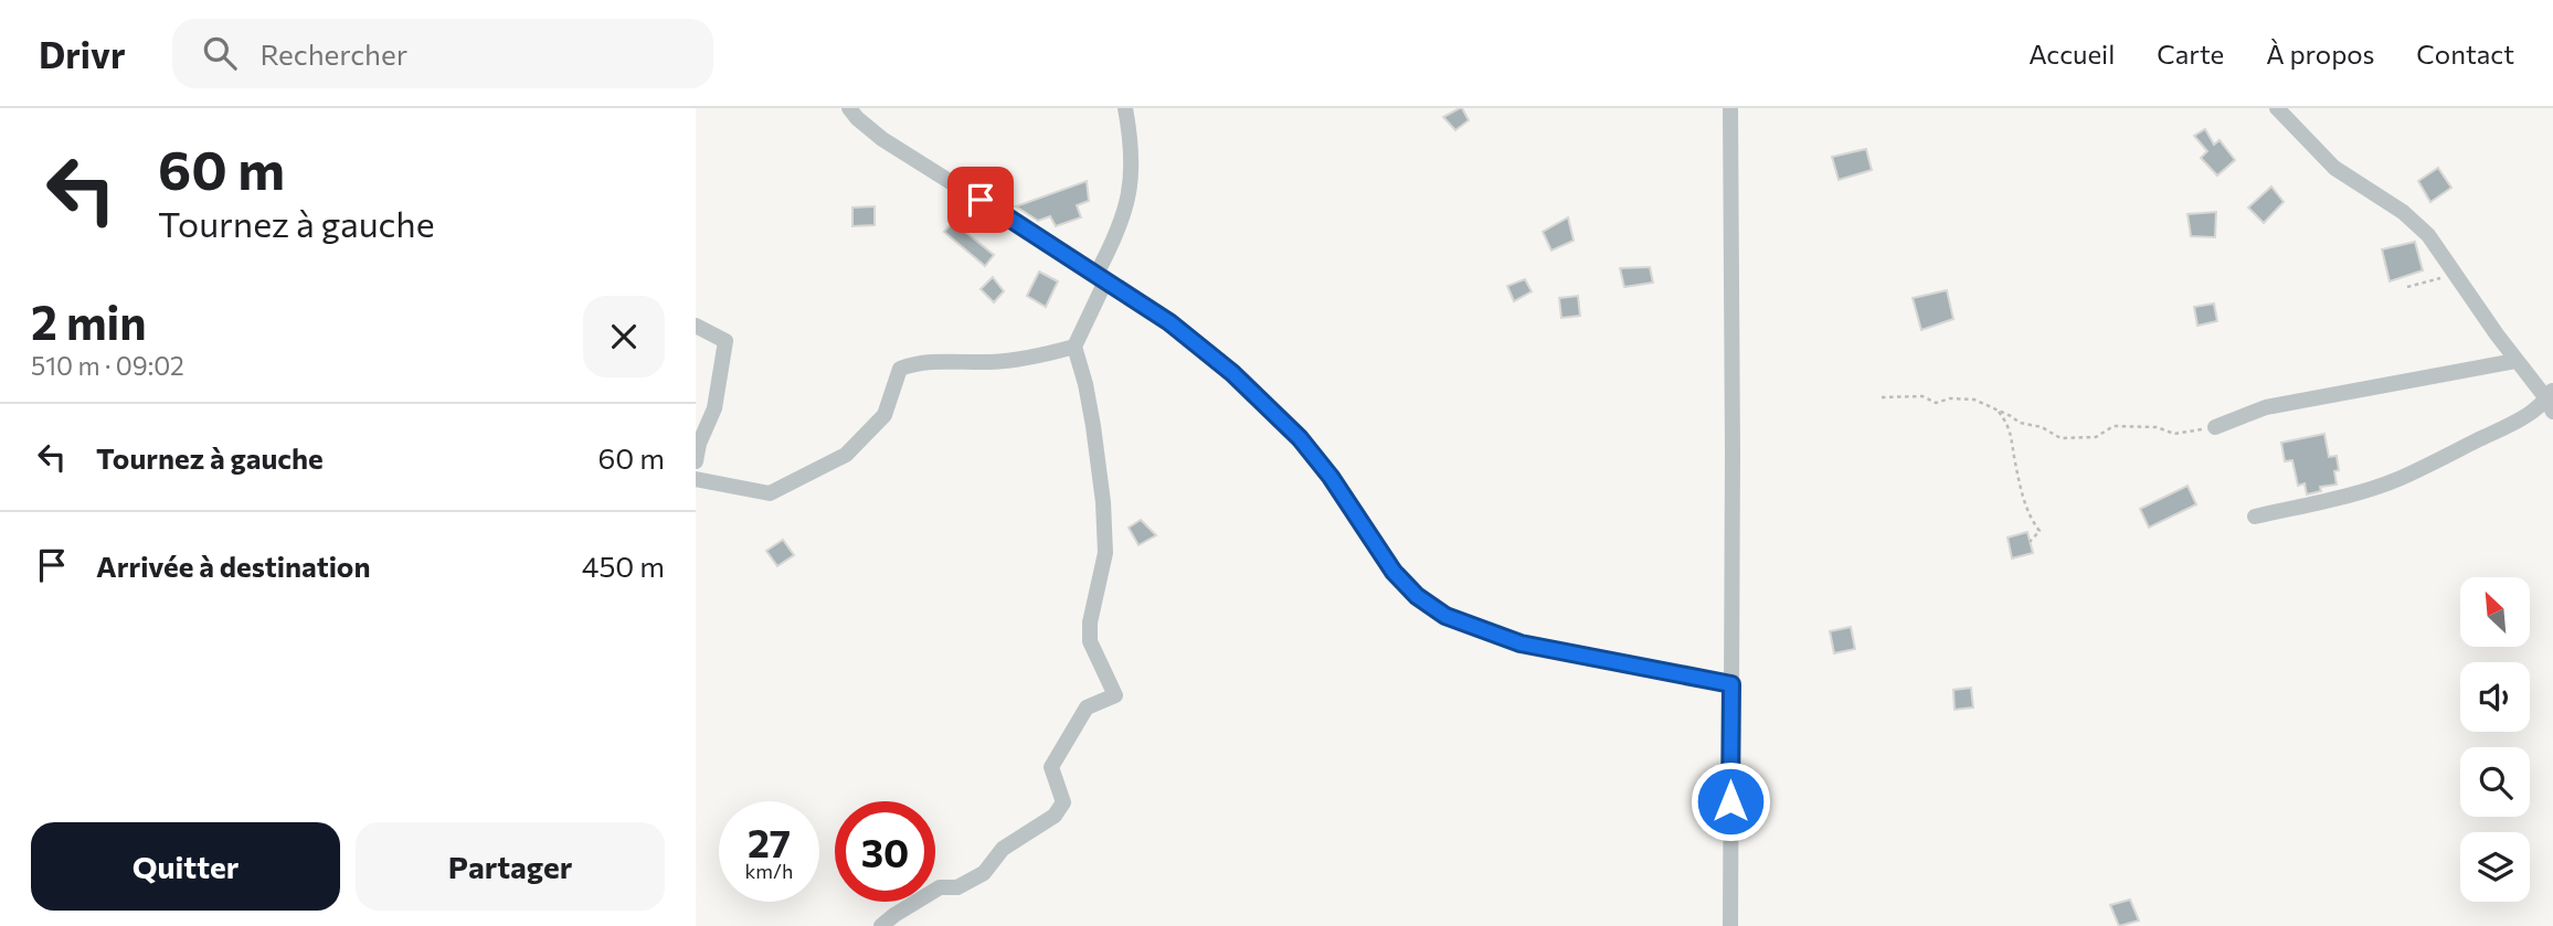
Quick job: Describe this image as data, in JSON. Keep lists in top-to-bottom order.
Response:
{
  "north": "top left",
  "page": {
    "header": "Drivr",
    "search": "Rechercher",
    "nav": [
      "Accueil",
      "Carte",
      "À propos",
      "Contact"
    ],
    "turn": ["60 m", "Tournez à gauche"],
    "heading": ["2 min", "510 m · 09:02"],
    "list": [
      {
        "name": "Tournez à gauche",
        "value": "60 m"
      },
      {
        "name": "Arrivée à destination",
        "value": "450 m"
      }
    ],
    "speed": "27 km/h",
    "limit": "30",
    "buttons": ["Quitter", "Partager"]
  }
}
